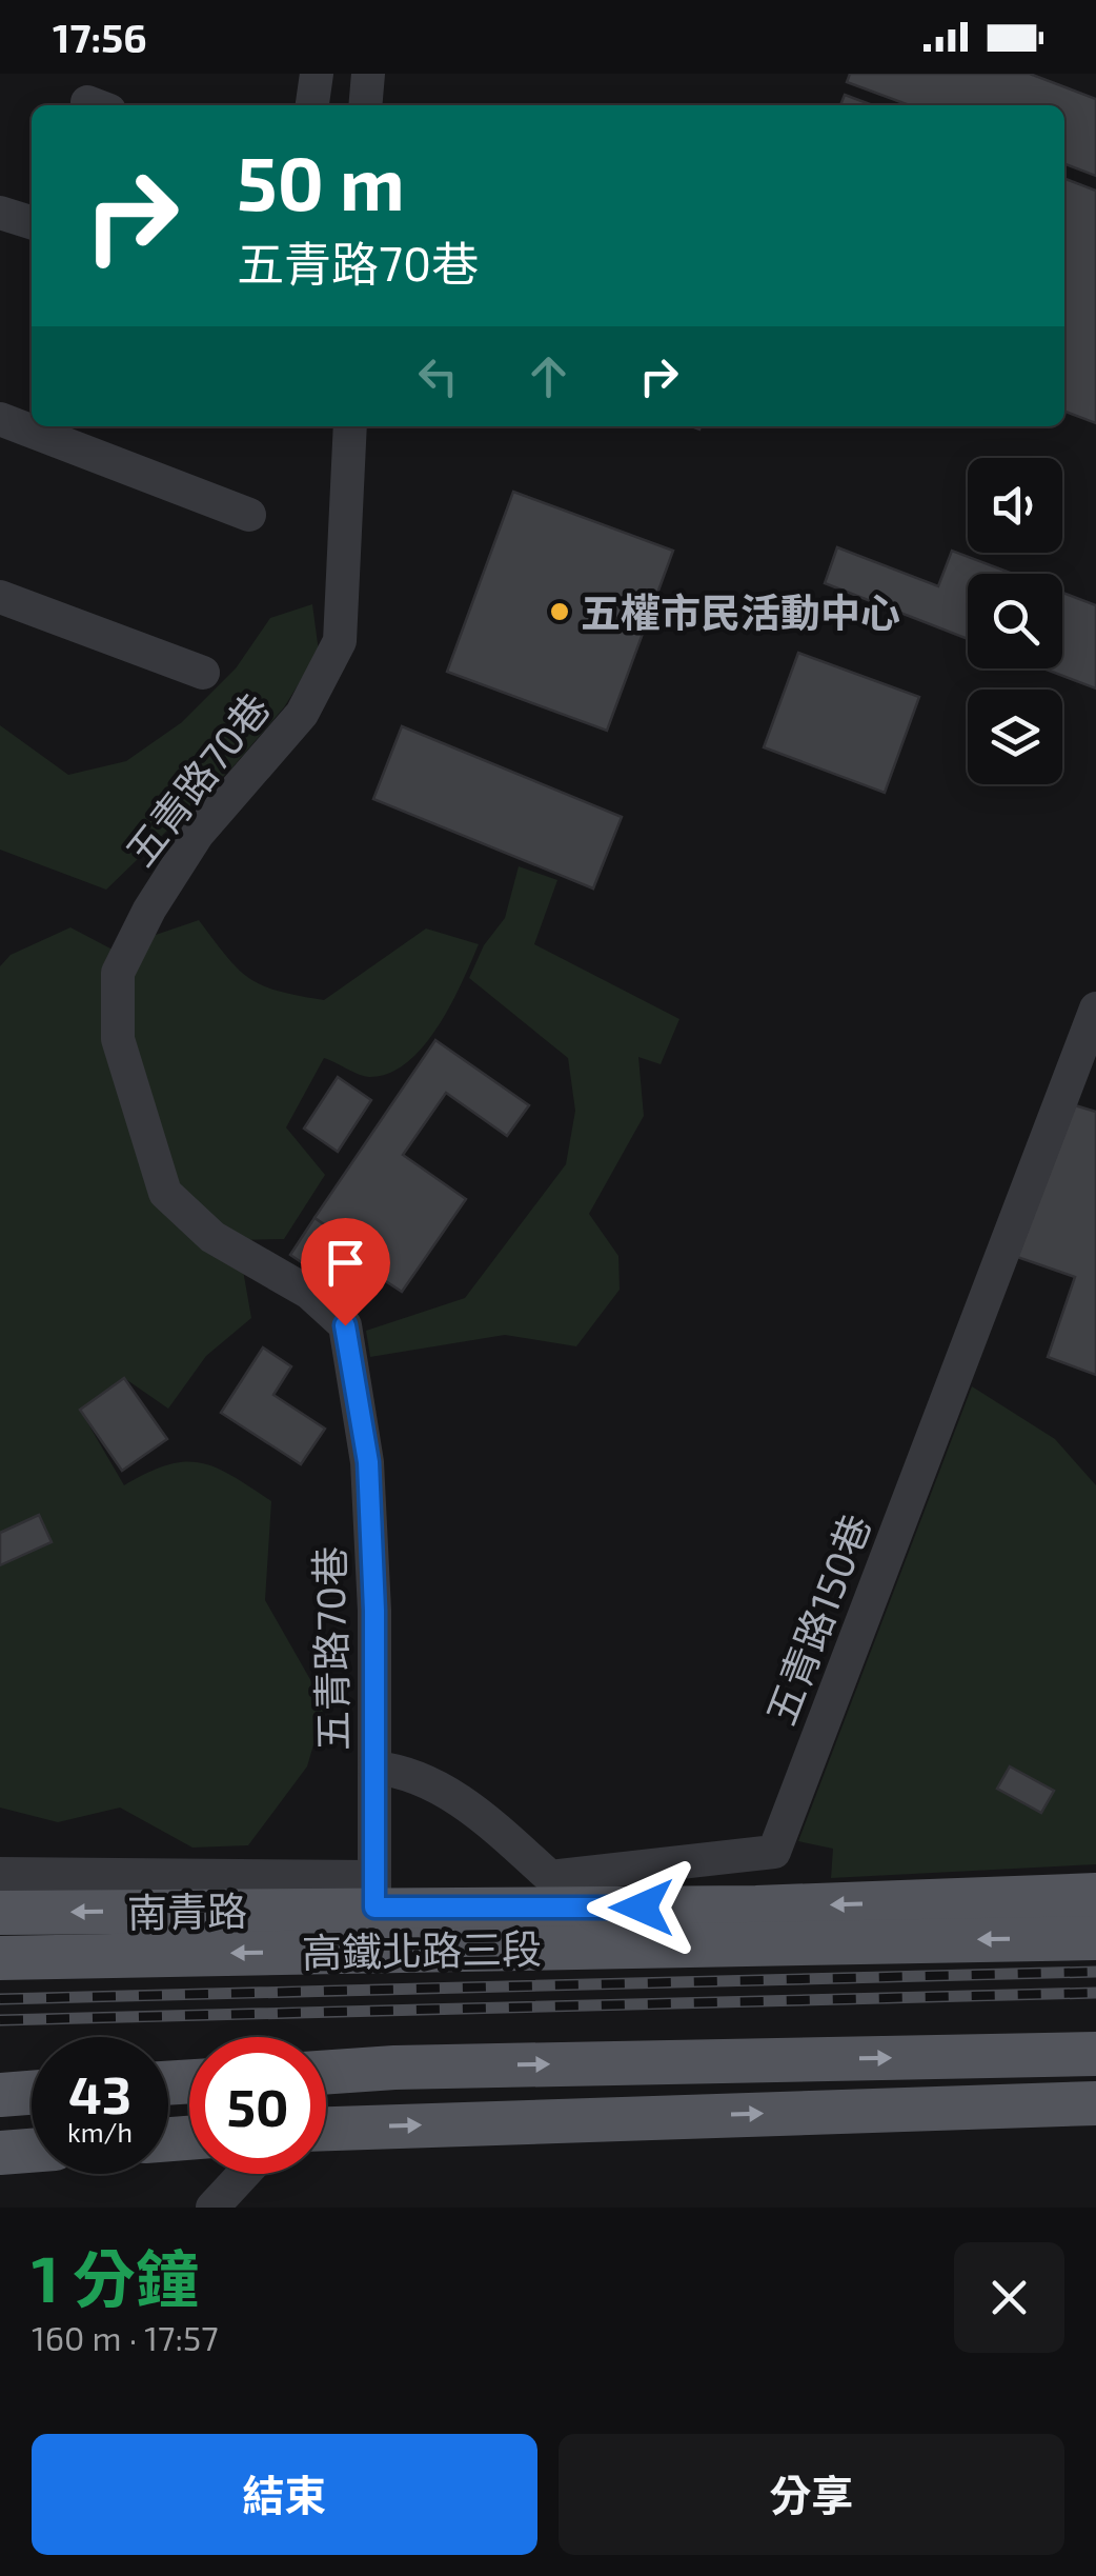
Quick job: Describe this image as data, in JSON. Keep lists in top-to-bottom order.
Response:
{
  "streets": {
    "main road": ["南青路", "高鐵北路三段"],
    "street": ["五青路70巷", "五青路150巷"]
  },
  "crossings": [
    ["五青路70巷", "南青路"],
    ["五青路70巷", "高鐵北路三段"],
    ["五青路150巷", "高鐵北路三段"],
    ["南青路", "高鐵北路三段"]
  ],
  "places": ["五權市民活動中心"],
  "page": {
    "status": "17:56",
    "turn": ["50 m", "五青路70巷"],
    "speed": "43 km/h",
    "limit": "50",
    "heading": ["1 分鐘", "160 m · 17:57"],
    "buttons": ["結束", "分享"]
  }
}
